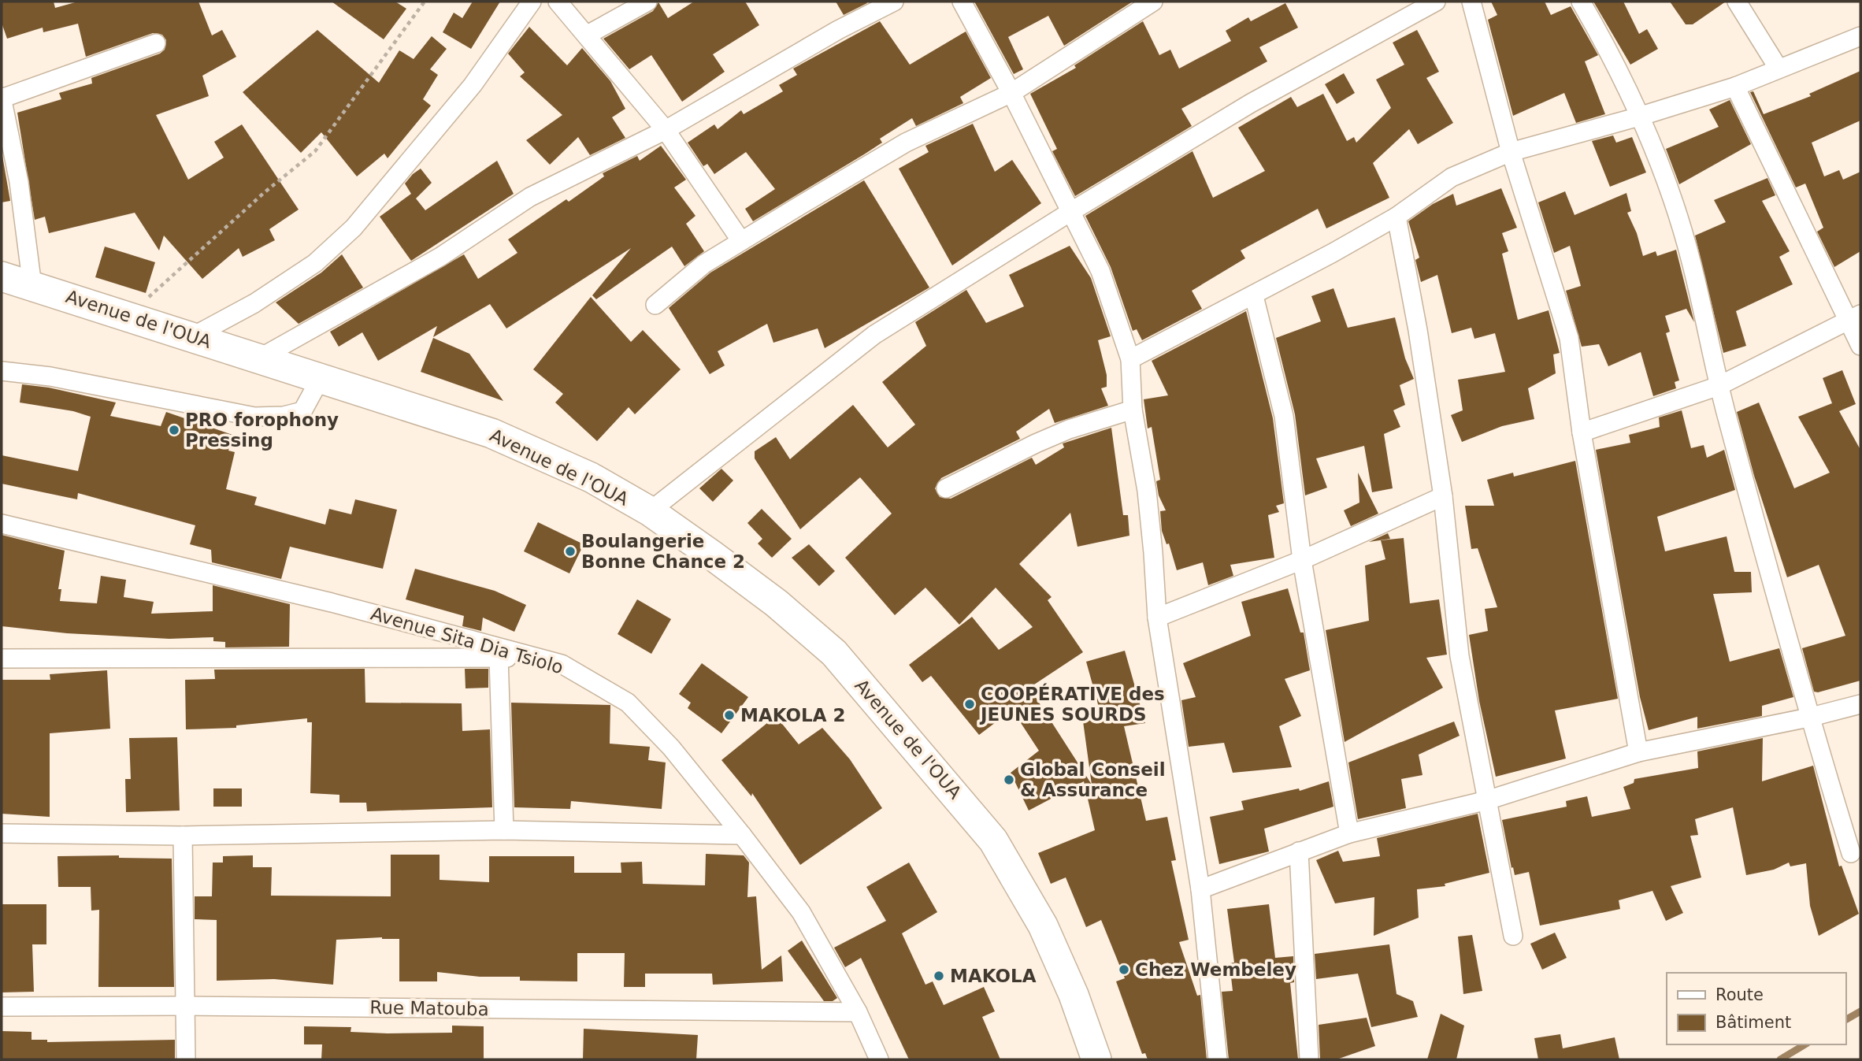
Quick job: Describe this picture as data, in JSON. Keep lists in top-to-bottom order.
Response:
{
  "streets": {
    "main road": ["Avenue de l'OUA"],
    "street": ["Avenue Sita Dia Tsiolo", "Rue Matouba"]
  },
  "crossings": [
    ["Avenue Sita Dia Tsiolo", "Rue Matouba"]
  ],
  "places": [
    "PRO forophony Pressing",
    "Boulangerie Bonne Chance 2",
    "COOPÉRATIVE des JEUNES SOURDS",
    "MAKOLA 2",
    "Global Conseil & Assurance",
    "Chez Wembeley",
    "MAKOLA"
  ],
  "legend": ["Route", "Bâtiment"]
}
